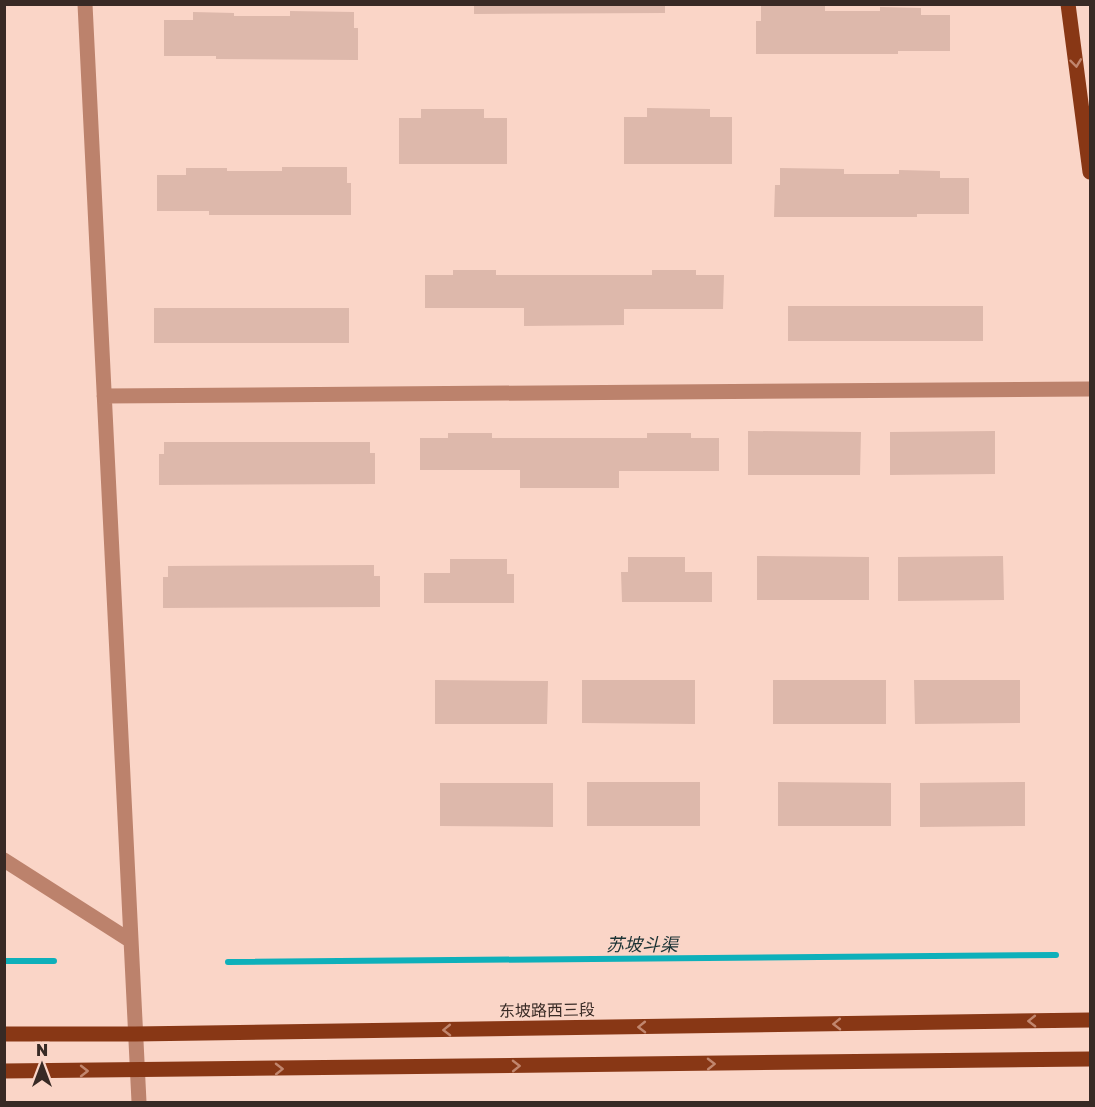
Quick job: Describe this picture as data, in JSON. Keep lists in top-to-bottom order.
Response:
{
  "streets": {
    "main road": ["东坡路西三段"]
  },
  "water": ["苏坡斗渠"],
  "north": "top"
}
